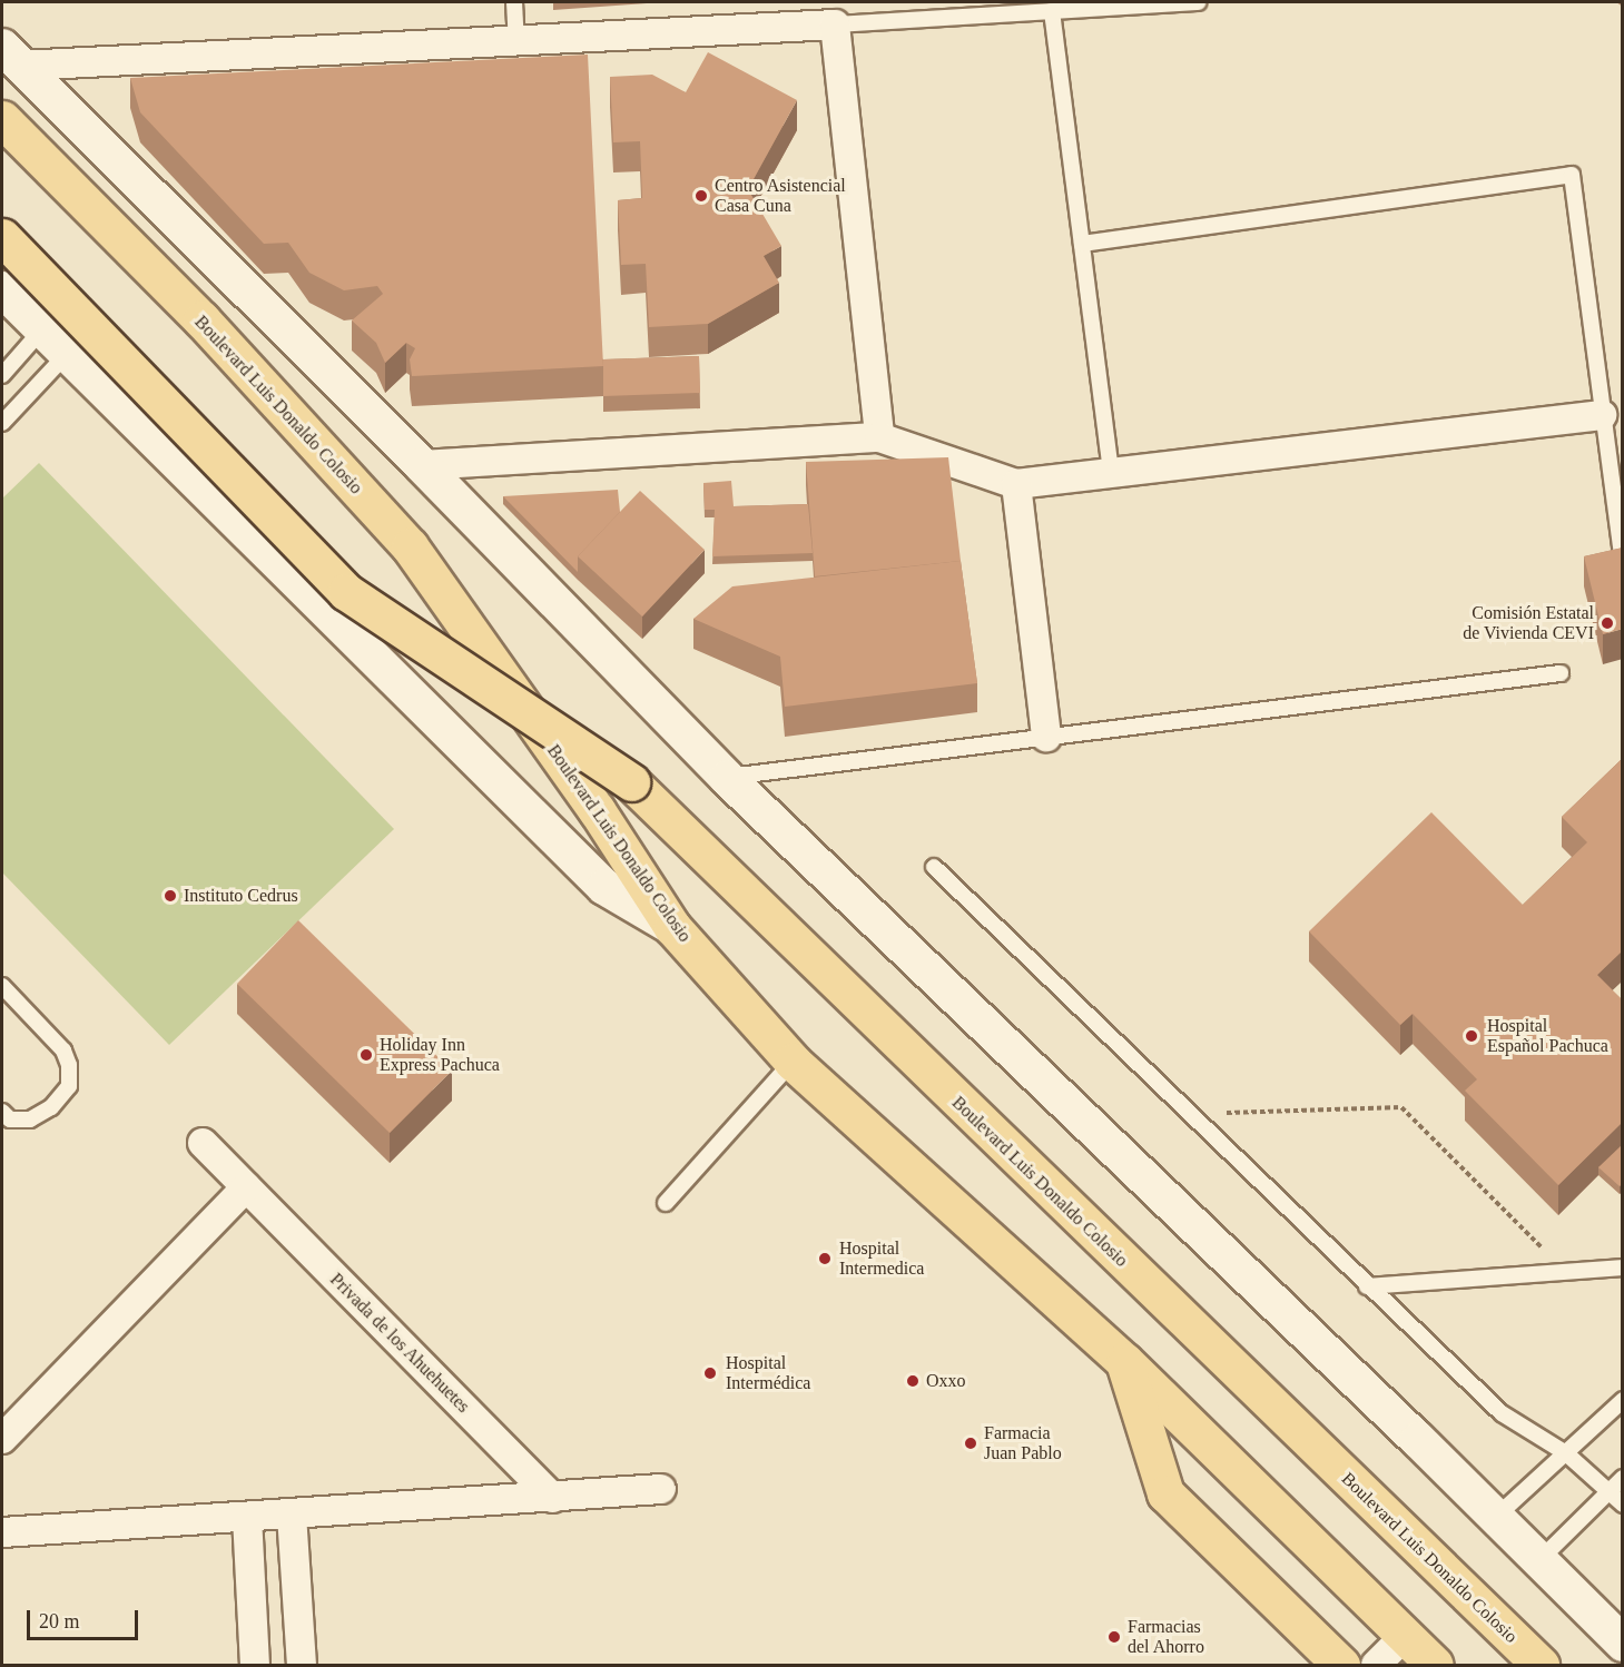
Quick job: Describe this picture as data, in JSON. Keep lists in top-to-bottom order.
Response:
{
  "streets": {
    "main road": ["Boulevard Luis Donaldo Colosio"],
    "street": ["Privada de los Ahuehuetes"]
  },
  "places": [
    "Centro Asistencial Casa Cuna",
    "Comisión Estatal de Vivienda CEVI",
    "Instituto Cedrus",
    "Hospital Español Pachuca",
    "Holiday Inn Express Pachuca",
    "Hospital Intermedica",
    "Hospital Intermédica",
    "Oxxo",
    "Farmacia Juan Pablo",
    "Farmacias del Ahorro"
  ],
  "scale_bar": "20 m"
}
